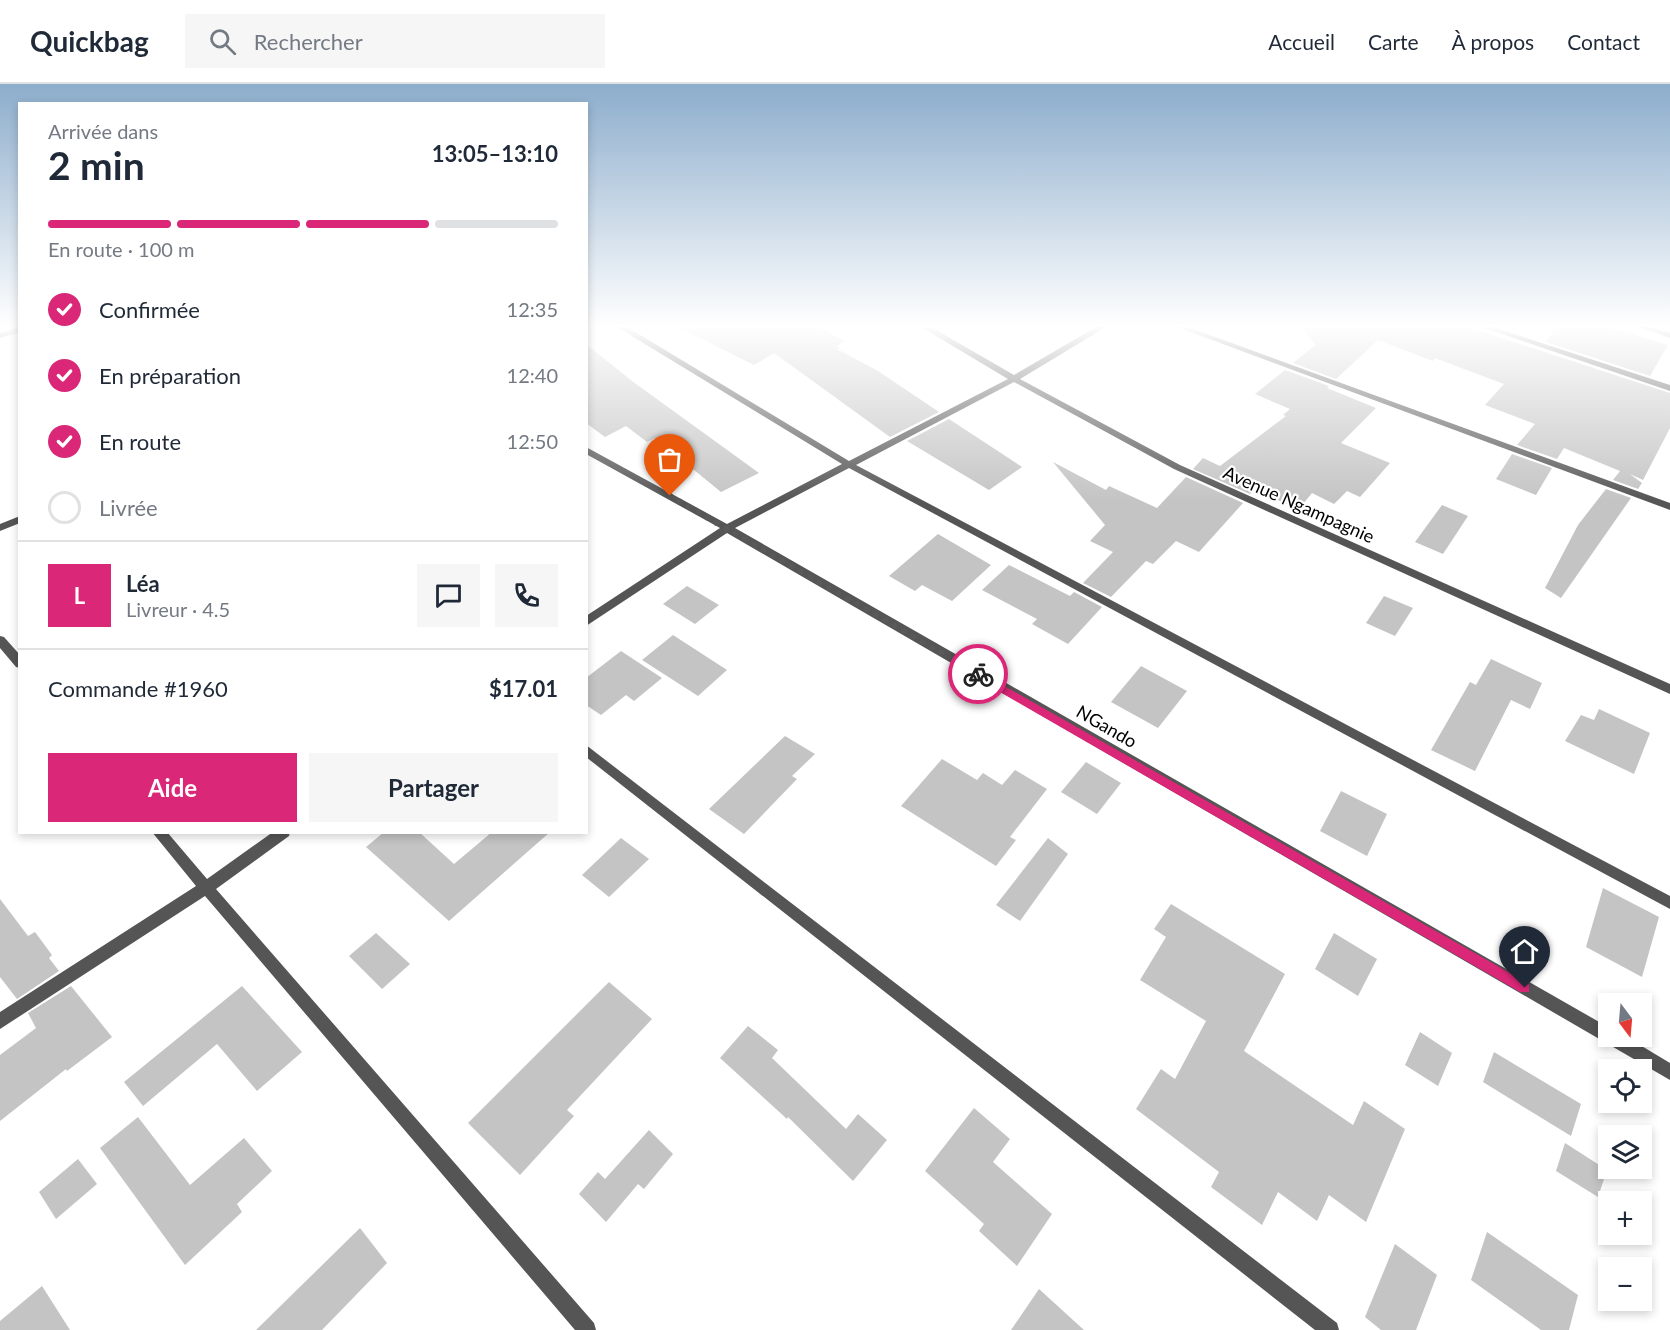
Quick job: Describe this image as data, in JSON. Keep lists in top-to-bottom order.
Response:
{
  "streets": {
    "street": ["Avenue Ngampagnie", "NGando"]
  },
  "north": "bottom",
  "page": {
    "header": "Quickbag",
    "search": "Rechercher",
    "nav": [
      "Accueil",
      "Carte",
      "À propos",
      "Contact"
    ],
    "heading": ["2 min", "Arrivée dans", "13:05–13:10"],
    "panel": [
      "Léa",
      "Livreur · 4.5",
      "Commande #1960",
      "$17.01"
    ],
    "bar": "En route · 100 m",
    "list": [
      ["Confirmée", "12:35"],
      ["En préparation", "12:40"],
      ["En route", "12:50"],
      "Livrée"
    ],
    "round": "L",
    "buttons": ["Aide", "Partager"],
    "map_buttons": ["+", "−"]
  }
}
